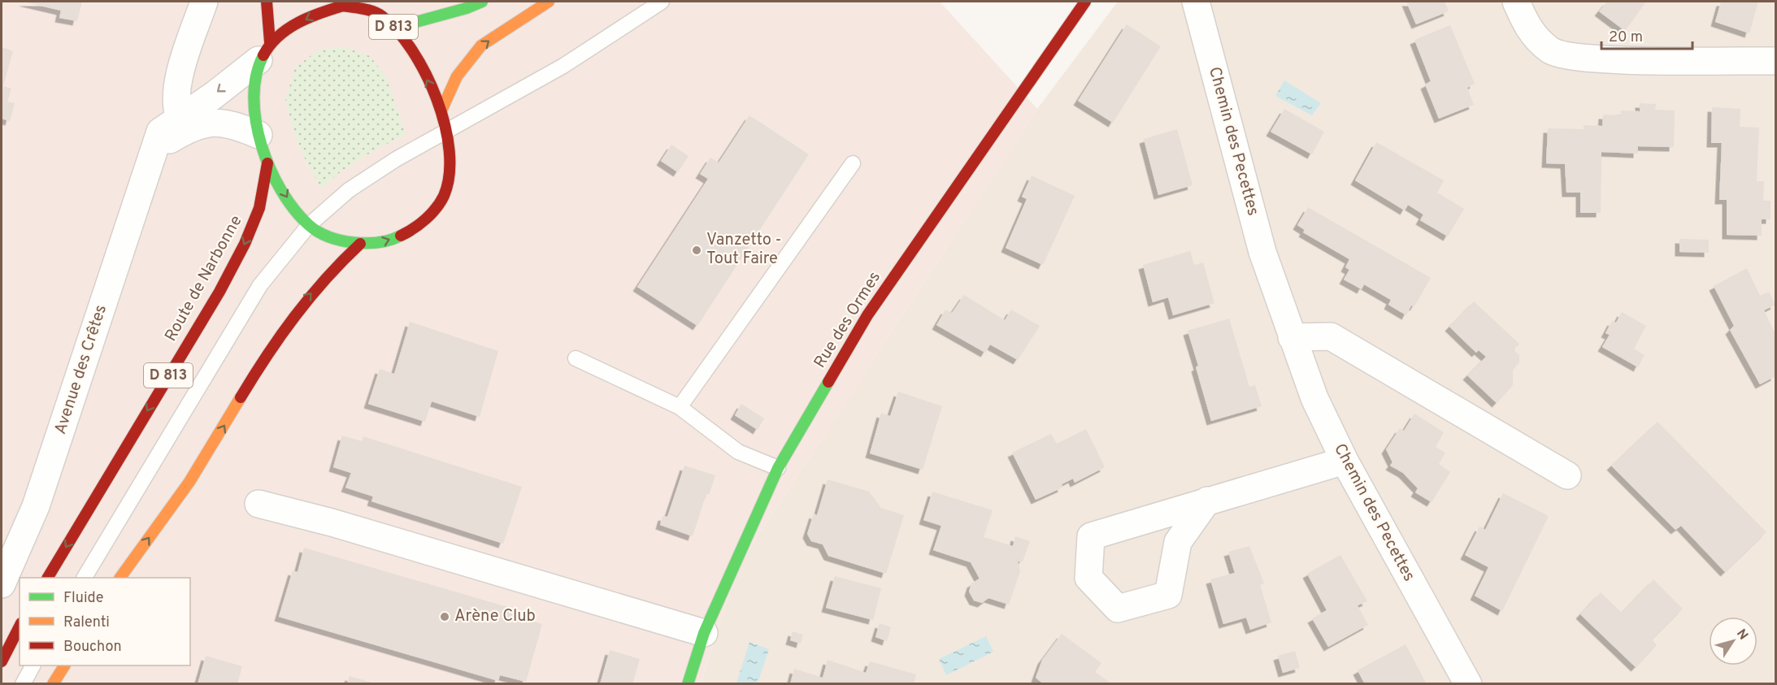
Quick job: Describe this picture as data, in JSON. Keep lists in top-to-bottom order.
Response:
{
  "streets": {
    "main road": ["D 813", "Route de Narbonne", "Rue des Ormes"],
    "street": ["Chemin des Pecettes", "Avenue des Crêtes"]
  },
  "crossings": [
    ["D 813", "Route de Narbonne"],
    ["D 813", "Avenue des Crêtes"]
  ],
  "places": ["Vanzetto - Tout Faire", "Arène Club"],
  "legend": ["Fluide", "Ralenti", "Bouchon"],
  "scale_bar": "20 m",
  "north": "top right"
}
